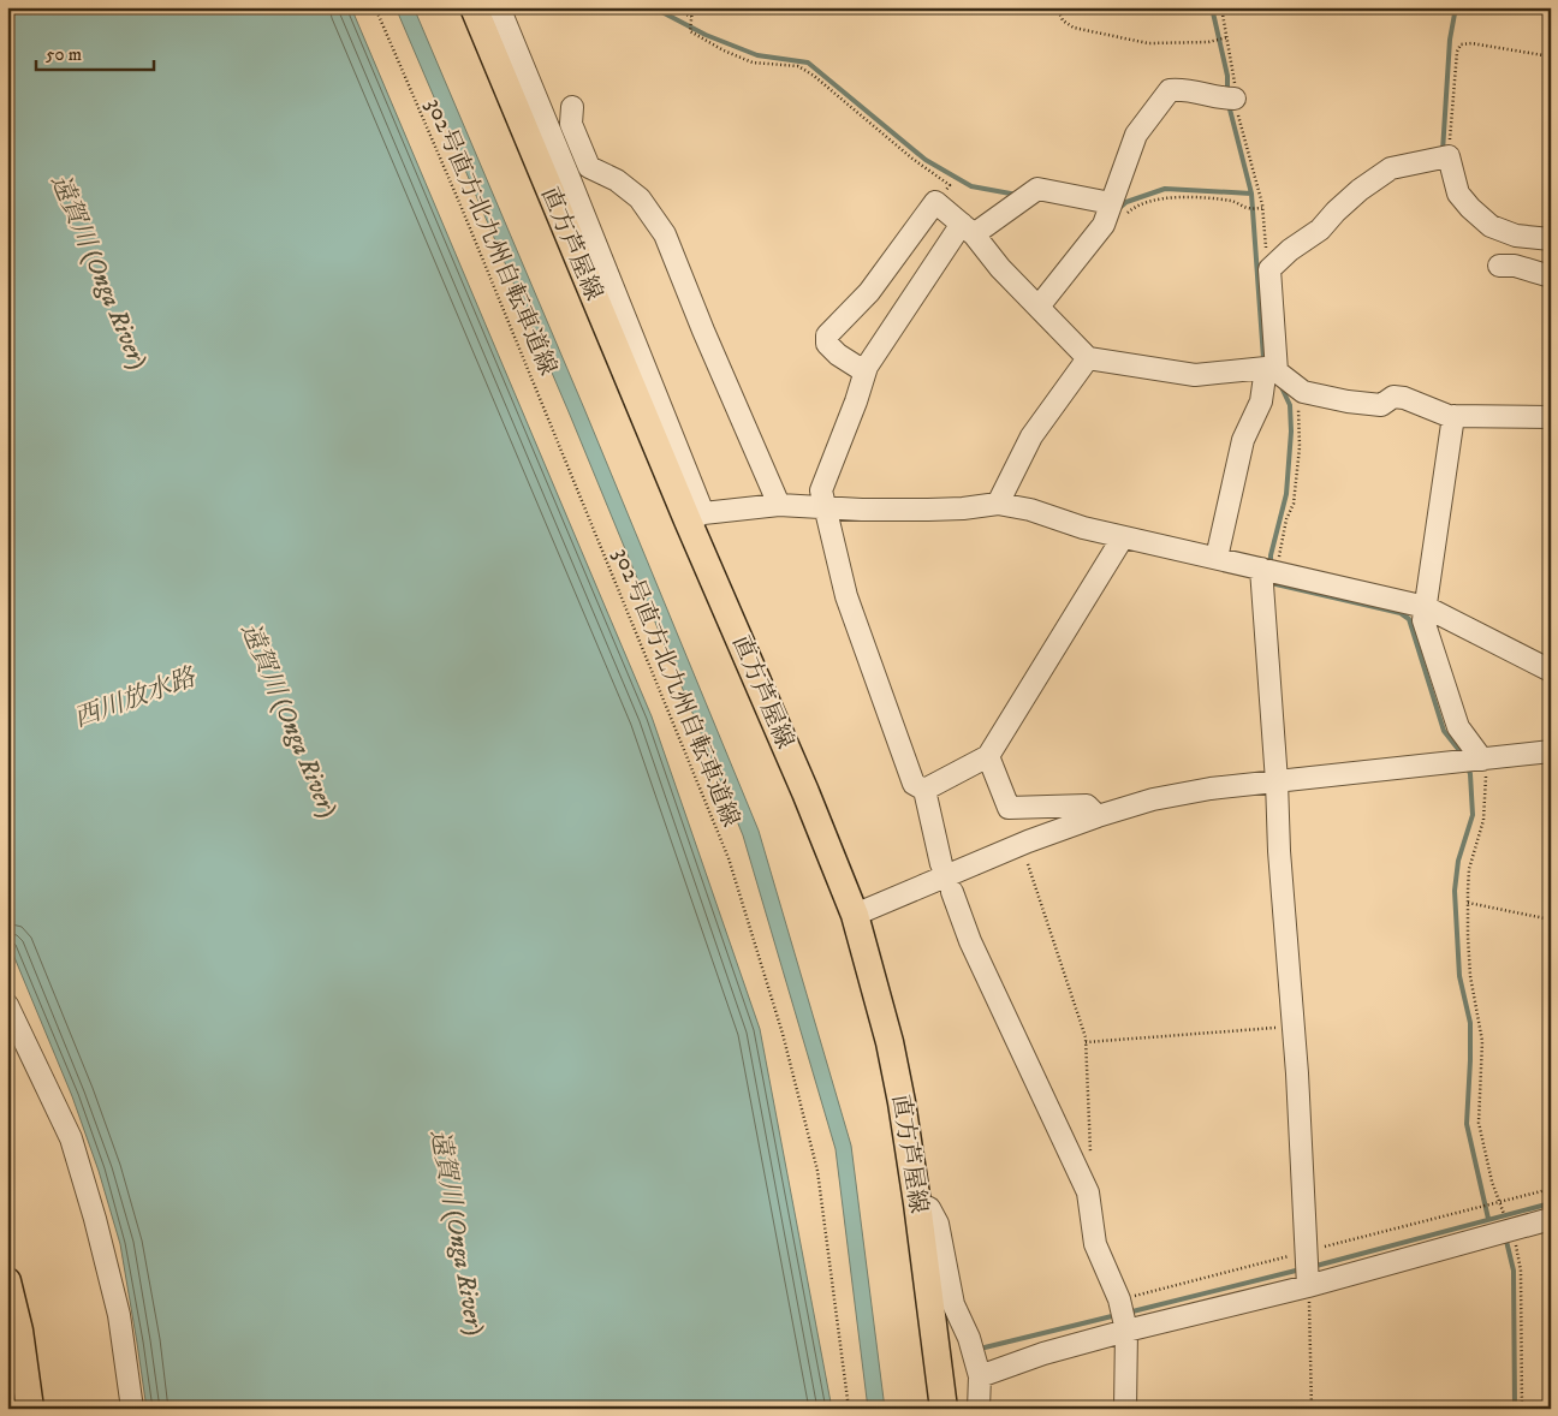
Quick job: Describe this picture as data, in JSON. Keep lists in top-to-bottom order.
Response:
{
  "streets": {
    "main road": ["直方芦屋線"],
    "path": ["302号直方北九州自転車道線"]
  },
  "water": ["遠賀川 (Onga River)", "西川放水路"],
  "scale_bar": "50 m"
}
